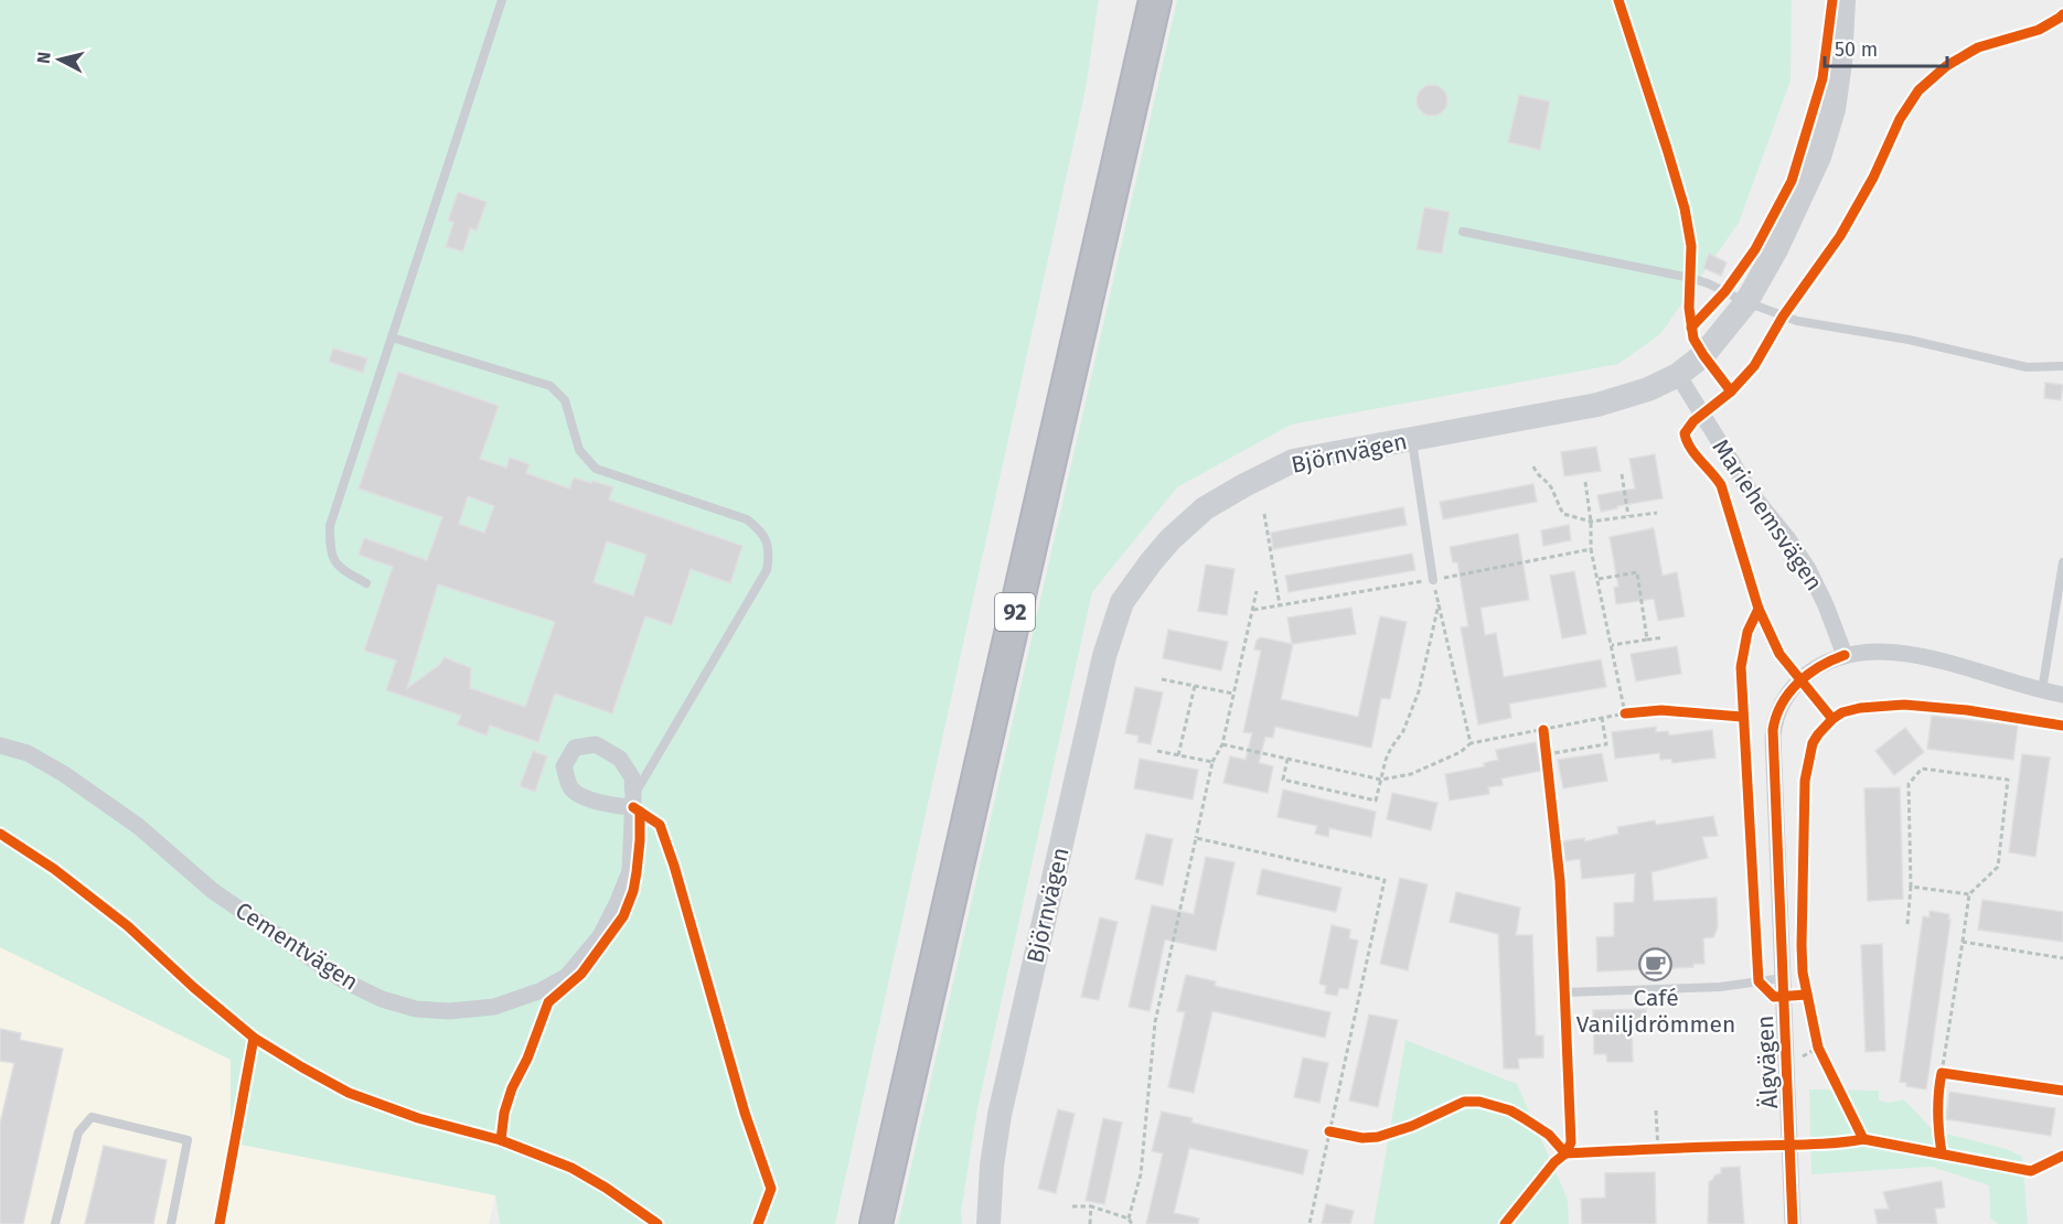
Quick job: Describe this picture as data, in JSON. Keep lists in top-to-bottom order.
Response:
{
  "streets": {
    "highway": ["92"],
    "street": [
      "Björnvägen",
      "Mariehemsvägen",
      "Cementvägen",
      "Älgvägen"
    ]
  },
  "crossings": [
    ["Björnvägen", "Mariehemsvägen"],
    ["Mariehemsvägen", "Älgvägen"]
  ],
  "places": {
    "cafe": ["Café Vaniljdrömmen"]
  },
  "scale_bar": "50 m",
  "north": "left"
}
